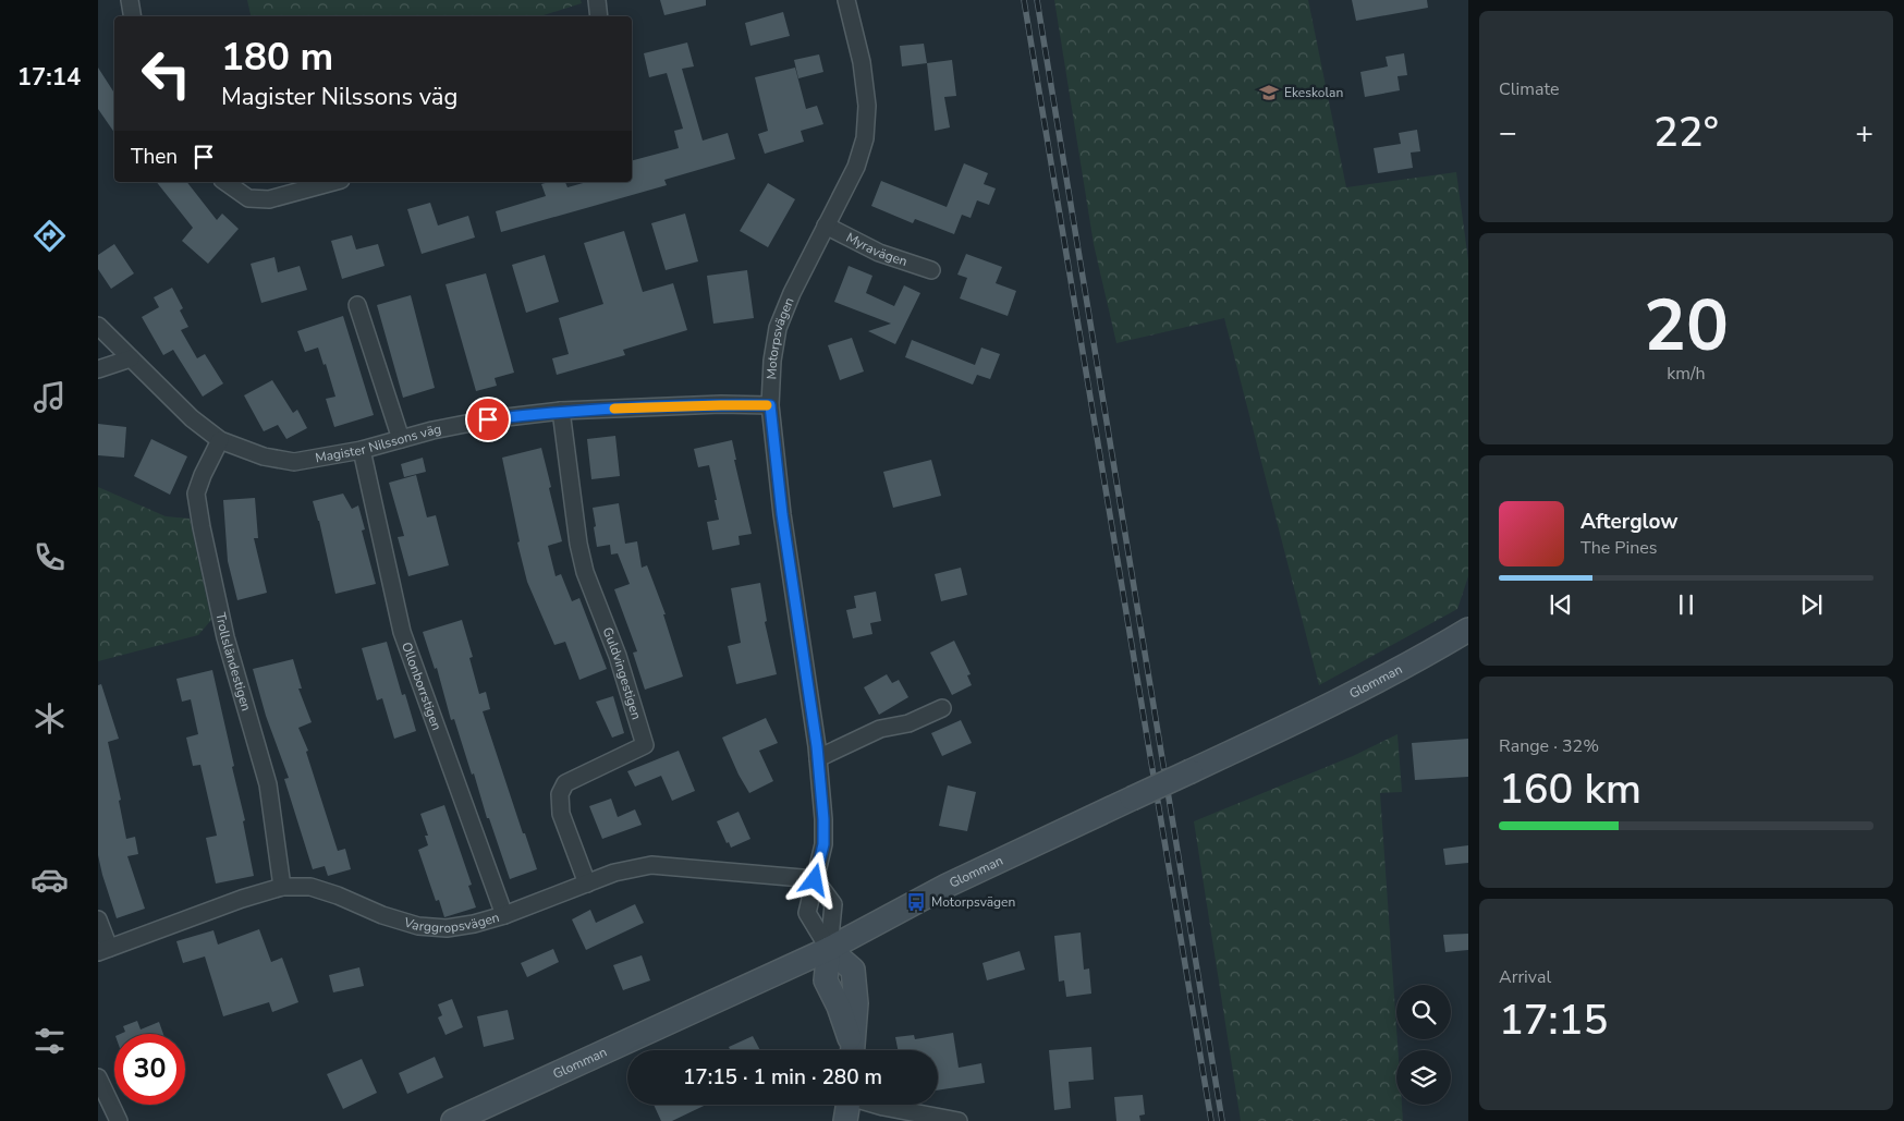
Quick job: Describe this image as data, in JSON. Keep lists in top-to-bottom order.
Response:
{
  "streets": {
    "street": [
      "Myravägen",
      "Motorpsvägen",
      "Magister Nilssons väg",
      "Trollsländestigen",
      "Guldvingestigen",
      "Glomman",
      "Ollonborrstigen",
      "Varggropsvägen"
    ]
  },
  "crossings": [
    ["Myravägen", "Motorpsvägen"],
    ["Motorpsvägen", "Magister Nilssons väg"],
    ["Motorpsvägen", "Glomman"],
    ["Motorpsvägen", "Varggropsvägen"],
    ["Magister Nilssons väg", "Trollsländestigen"],
    ["Magister Nilssons väg", "Guldvingestigen"],
    ["Magister Nilssons väg", "Ollonborrstigen"],
    ["Trollsländestigen", "Varggropsvägen"],
    ["Guldvingestigen", "Varggropsvägen"],
    ["Ollonborrstigen", "Varggropsvägen"]
  ],
  "places": {
    "school or university": ["Ekeskolan"],
    "bus stop": ["Motorpsvägen"]
  },
  "page": {
    "tabs": "17:14",
    "tile": [
      "Climate",
      ["20", "km/h"],
      ["Range · 32%", "160 km"],
      ["Arrival", "17:15"]
    ],
    "turn": ["180 m", "Magister Nilssons väg"],
    "heat": ["−", "22°", "+"],
    "then": "Then",
    "song": ["Afterglow", "The Pines"],
    "limit": "30",
    "trip": "17:15 · 1 min · 280 m"
  }
}
